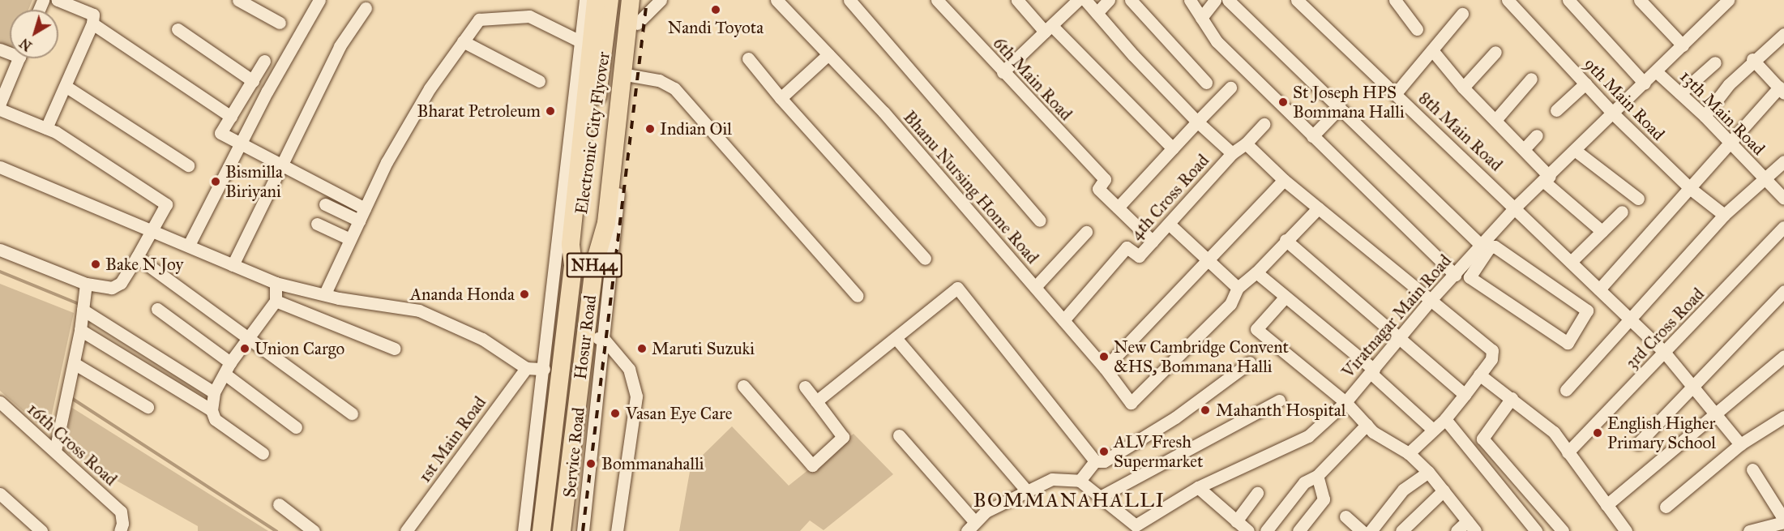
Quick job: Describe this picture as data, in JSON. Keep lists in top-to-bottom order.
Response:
{
  "streets": {
    "highway": ["Electronic City Flyover", "NH44", "Hosur Road"],
    "street": [
      "6th Main Road",
      "9th Main Road",
      "13th Main Road",
      "8th Main Road",
      "Bhanu Nursing Home Road",
      "4th Cross Road",
      "Viratnagar Main Road",
      "3rd Cross Road",
      "1st Main Road",
      "16th Cross Road",
      "Service Road"
    ]
  },
  "crossings": [
    ["9th Main Road", "Viratnagar Main Road"],
    ["13th Main Road", "Viratnagar Main Road"],
    ["8th Main Road", "Viratnagar Main Road"],
    ["8th Main Road", "3rd Cross Road"],
    ["Electronic City Flyover", "Hosur Road"],
    ["Bhanu Nursing Home Road", "4th Cross Road"],
    ["Hosur Road", "Service Road"]
  ],
  "districts": ["BOMMANAHALLI"],
  "places": [
    "Nandi Toyota",
    "St Joseph HPS Bommana Halli",
    "Bharat Petroleum",
    "Indian Oil",
    "Bismilla Biriyani",
    "Bake N Joy",
    "Ananda Honda",
    "Union Cargo",
    "Maruti Suzuki",
    "New Cambridge Convent &HS, Bommana Halli",
    "Mahanth Hospital",
    "Vasan Eye Care",
    "English Higher Primary School",
    "ALV Fresh Supermarket",
    "Bommanahalli"
  ],
  "north": "bottom left"
}
